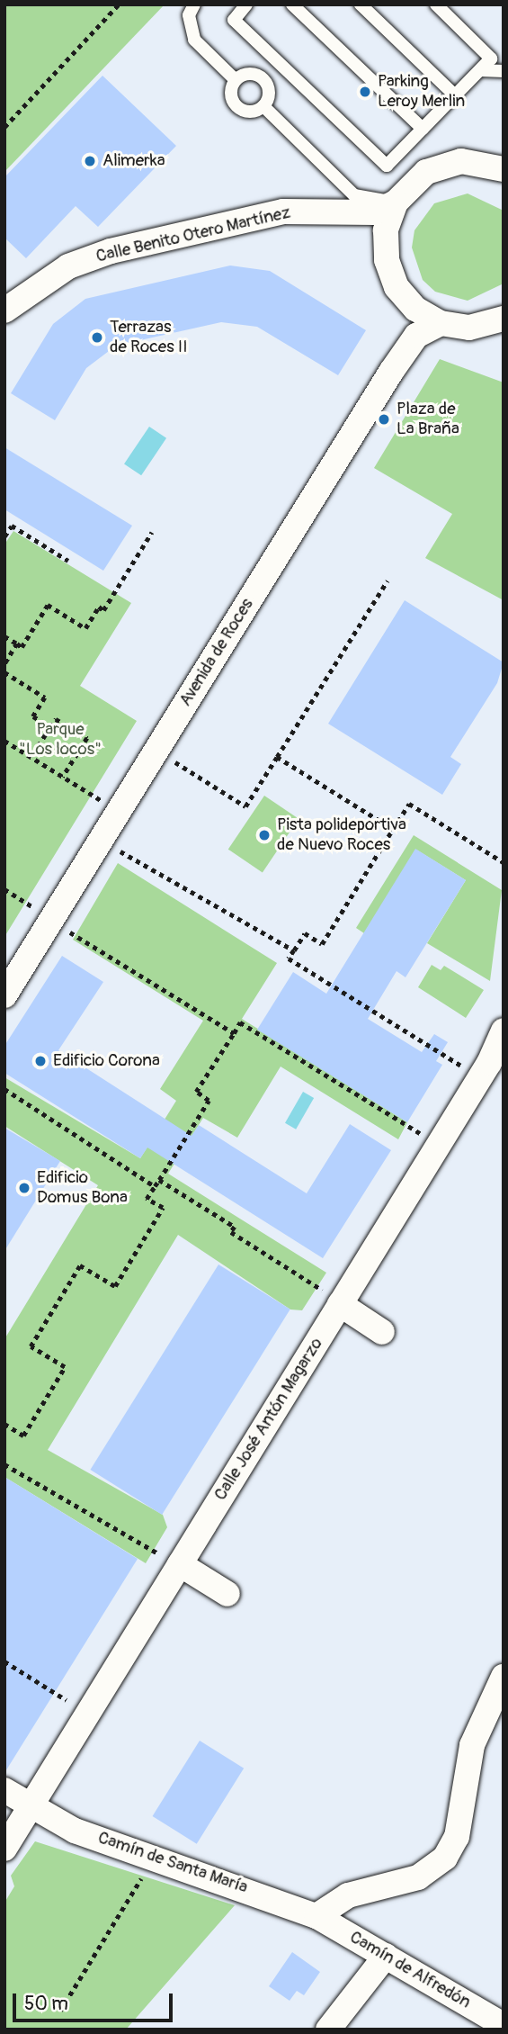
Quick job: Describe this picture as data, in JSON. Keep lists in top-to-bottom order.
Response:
{
  "streets": {
    "street": [
      "Calle Benito Otero Martínez",
      "Avenida de Roces",
      "Calle José Antón Magarzo",
      "Camín de Santa María",
      "Camín de Alfredón"
    ]
  },
  "crossings": [
    ["Calle José Antón Magarzo", "Camín de Santa María"],
    ["Camín de Santa María", "Camín de Alfredón"]
  ],
  "parks": ["Parque \"Los locos\""],
  "places": [
    "Parking Leroy Merlin",
    "Alimerka",
    "Terrazas de Roces II",
    "Plaza de La Braña",
    "Pista polideportiva de Nuevo Roces",
    "Edificio Corona",
    "Edificio Domus Bona"
  ],
  "scale_bar": "50 m"
}
